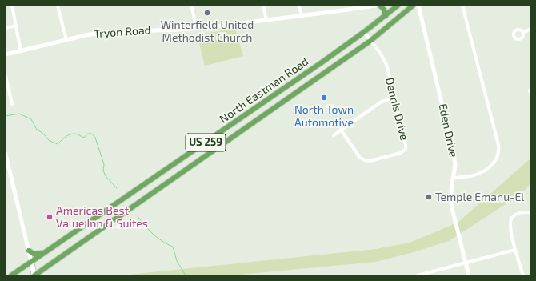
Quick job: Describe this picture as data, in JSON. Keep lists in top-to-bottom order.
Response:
{
  "streets": {
    "main road": ["North Eastman Road", "US 259"],
    "street": ["Tryon Road", "Dennis Drive", "Eden Drive"]
  },
  "crossings": [
    ["North Eastman Road", "Dennis Drive"]
  ],
  "places": [
    "Winterfield United Methodist Church",
    "North Town Automotive",
    "Temple Emanu-El",
    "Americas Best Value Inn & Suites"
  ]
}
